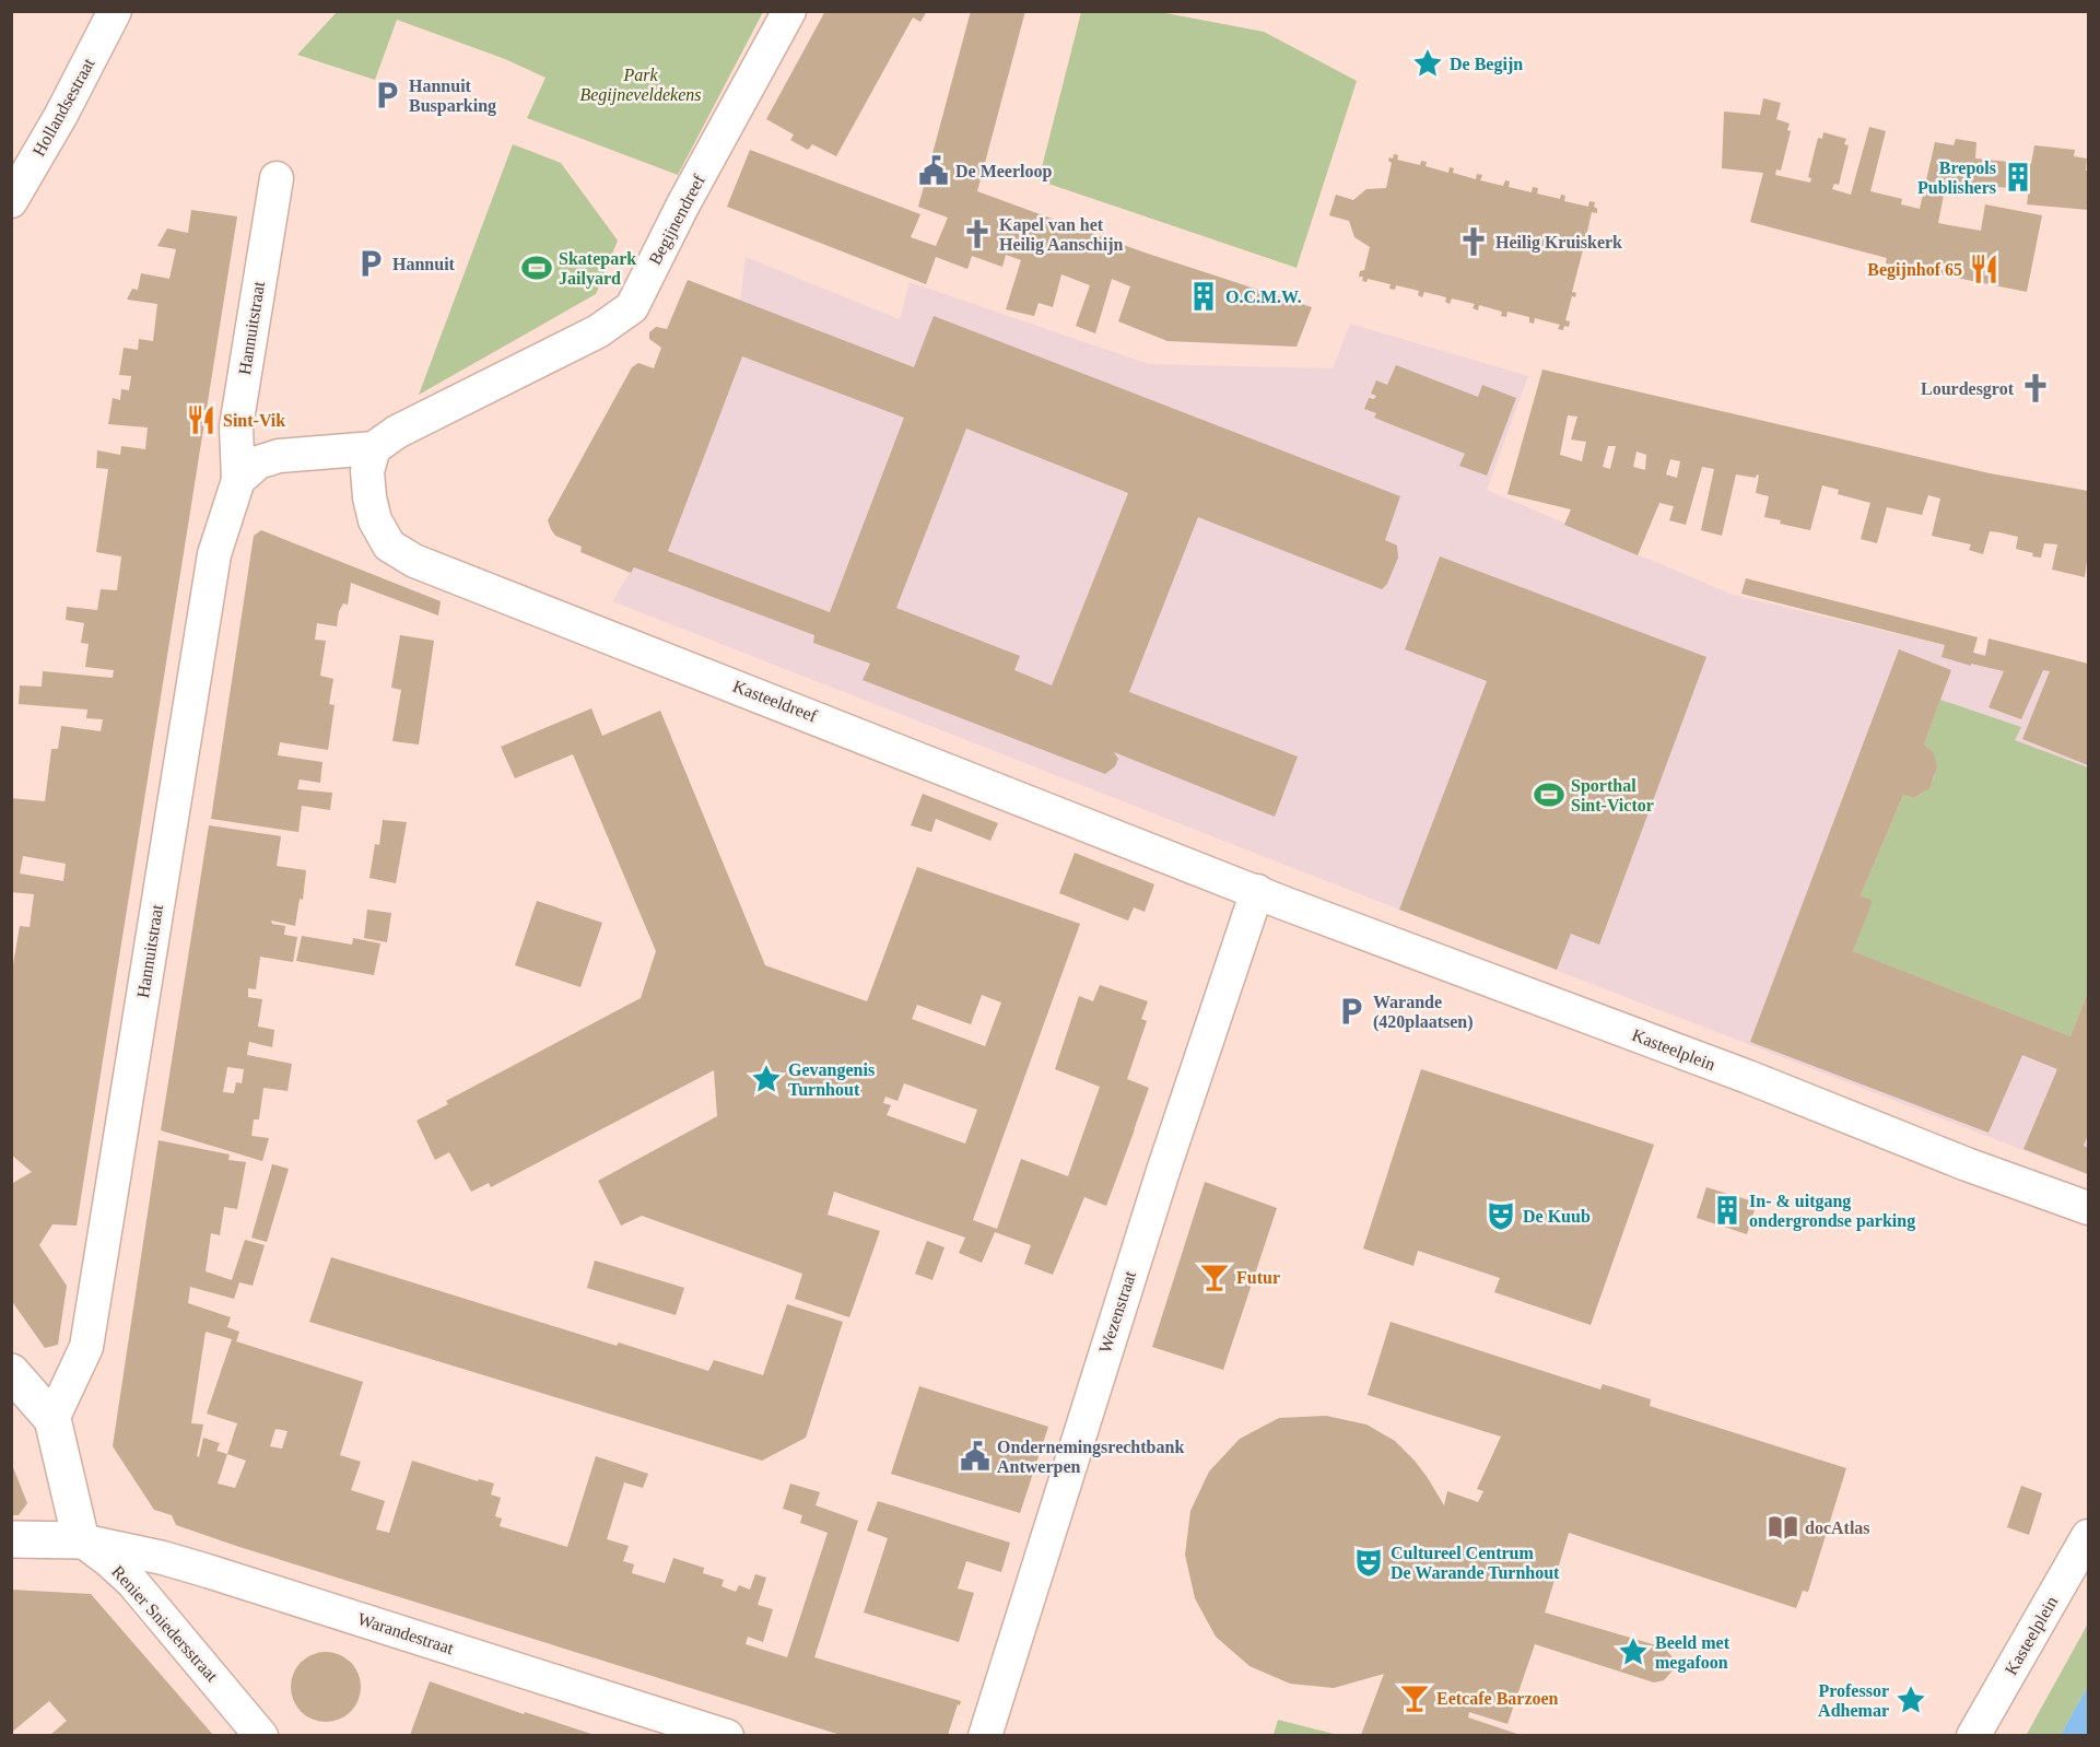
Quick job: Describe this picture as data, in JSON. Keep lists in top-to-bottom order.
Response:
{
  "streets": {
    "street": [
      "Hollandsestraat",
      "Begijnendreef",
      "Hannuitstraat",
      "Kasteeldreef",
      "Kasteelplein",
      "Wezenstraat",
      "Renier Sniedersstraat",
      "Warandestraat"
    ]
  },
  "crossings": [
    ["Begijnendreef", "Kasteeldreef"],
    ["Kasteeldreef", "Kasteelplein"],
    ["Kasteeldreef", "Wezenstraat"],
    ["Kasteelplein", "Wezenstraat"],
    ["Renier Sniedersstraat", "Warandestraat"]
  ],
  "parks": ["Park Begijneveldekens"],
  "places": {
    "place": [
      "De Begijn",
      "Gevangenis Turnhout",
      "Beeld met megafoon",
      "Professor Adhemar"
    ],
    "parking": ["Hannuit Busparking", "Hannuit", "Warande (420plaatsen)"],
    "public building": ["De Meerloop", "Ondernemingsrechtbank Antwerpen"],
    "building": ["Brepols Publishers", "O.C.M.W.", "In- & uitgang ondergrondse parking"],
    "church": ["Kapel van het Heilig Aanschijn", "Heilig Kruiskerk", "Lourdesgrot"],
    "sports": ["Skatepark Jailyard", "Sporthal Sint-Victor"],
    "restaurant": ["Begijnhof 65", "Sint-Vik"],
    "theatre": ["De Kuub", "Cultureel Centrum De Warande Turnhout"],
    "bar": ["Futur", "Eetcafe Barzoen"],
    "library": ["docAtlas"]
  }
}
